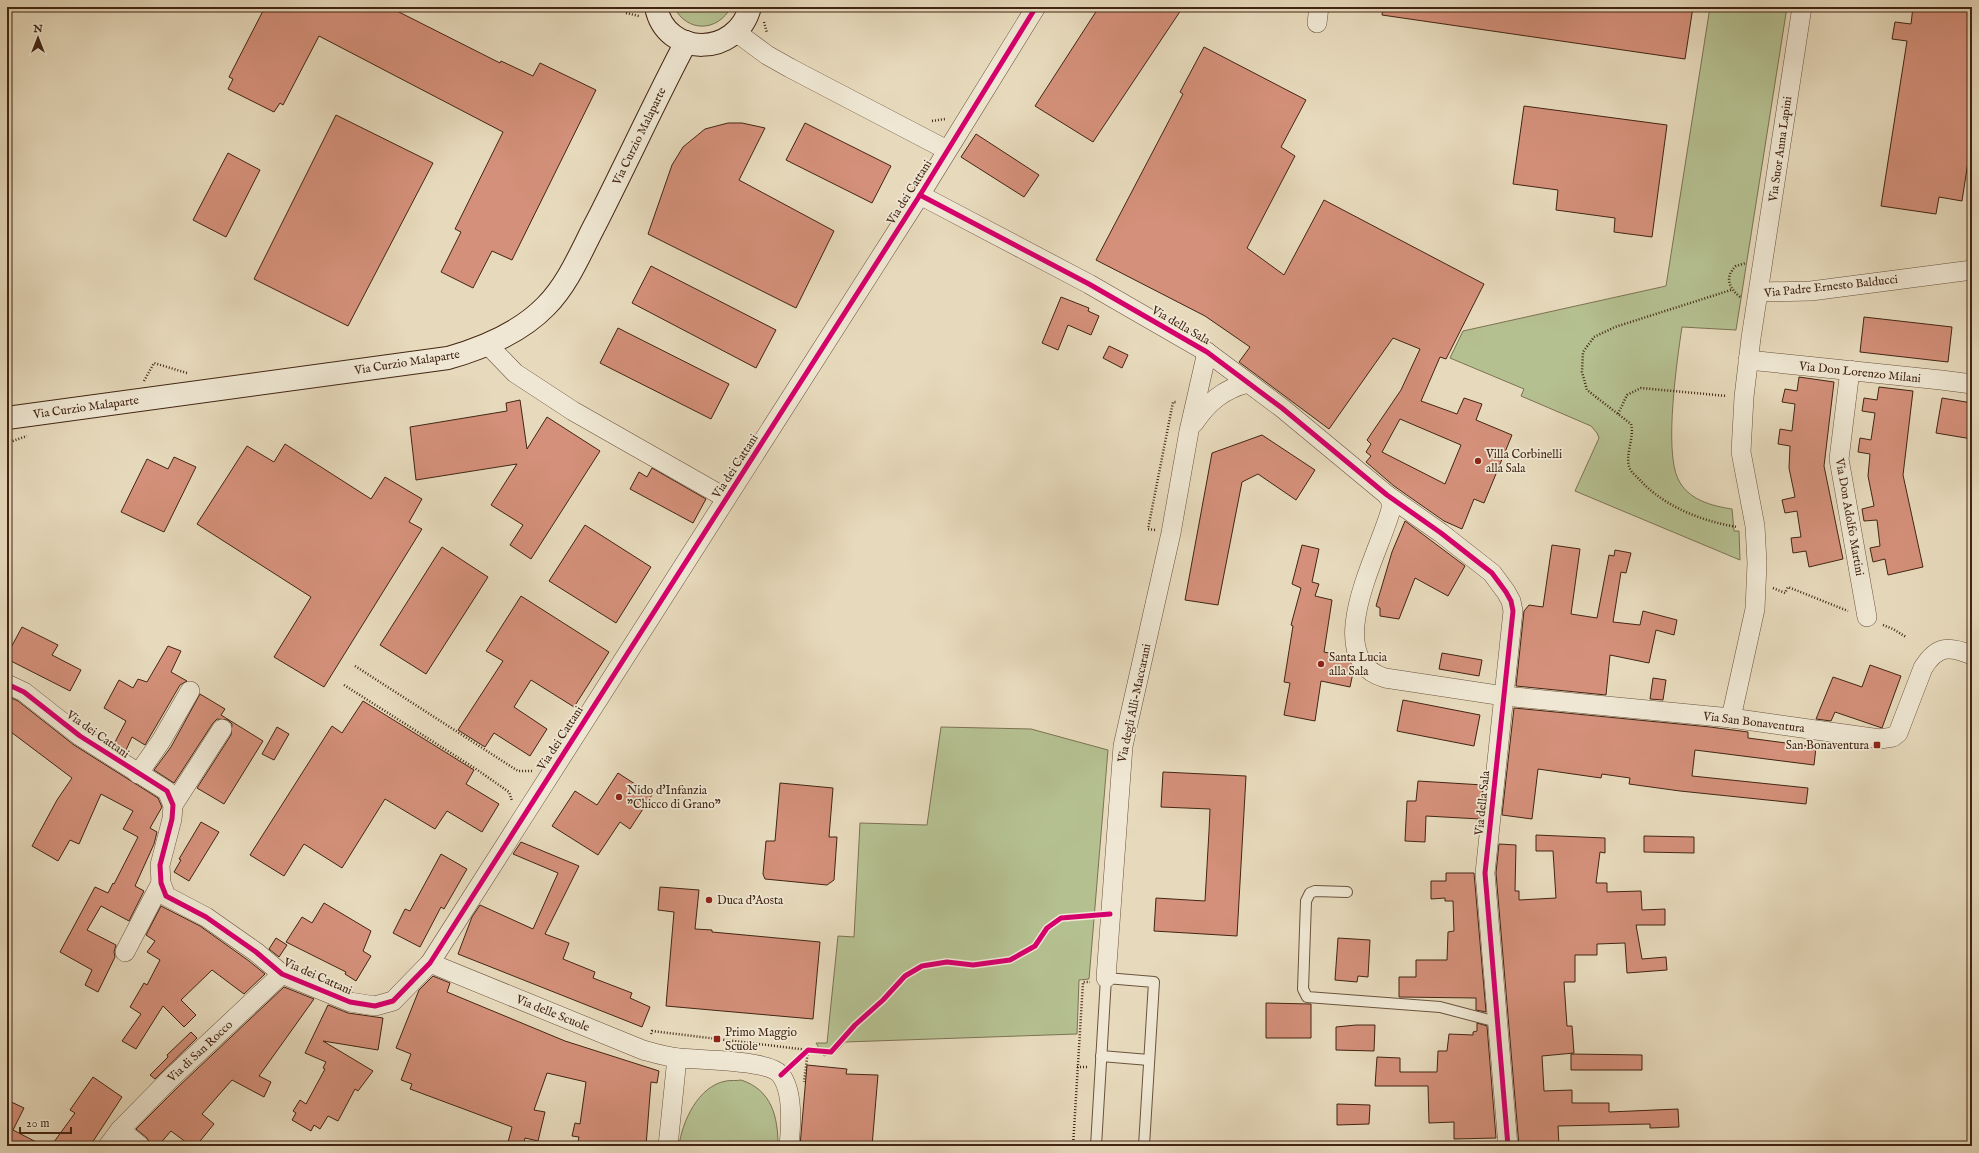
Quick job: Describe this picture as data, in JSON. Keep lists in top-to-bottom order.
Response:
{
  "streets": {
    "street": [
      "Via Curzio Malaparte",
      "Via Suor Anna Lapini",
      "Via dei Cattani",
      "Via Padre Ernesto Balducci",
      "Via della Sala",
      "Via Don Lorenzo Milani",
      "Via Don Adolfo Martini",
      "Via degli Alli-Maccarani",
      "Via San Bonaventura",
      "Via delle Scuole",
      "Via di San Rocco"
    ]
  },
  "crossings": [
    ["Via Curzio Malaparte", "Via dei Cattani"],
    ["Via Suor Anna Lapini", "Via Padre Ernesto Balducci"],
    ["Via dei Cattani", "Via della Sala"],
    ["Via dei Cattani", "Via delle Scuole"],
    ["Via dei Cattani", "Via di San Rocco"],
    ["Via Padre Ernesto Balducci", "Via Don Lorenzo Milani"],
    ["Via Padre Ernesto Balducci", "Via San Bonaventura"],
    ["Via della Sala", "Via degli Alli-Maccarani"],
    ["Via della Sala", "Via San Bonaventura"],
    ["Via Don Lorenzo Milani", "Via Don Adolfo Martini"]
  ],
  "places": {
    "other": [
      "Villa Corbinelli alla Sala",
      "Santa Lucia alla Sala",
      "Nido d'Infanzia \"Chicco di Grano\"",
      "Duca d’Aosta"
    ],
    "transit": ["San Bonaventura", "Primo Maggio Scuole"]
  },
  "scale_bar": "20 m",
  "north": "top"
}
